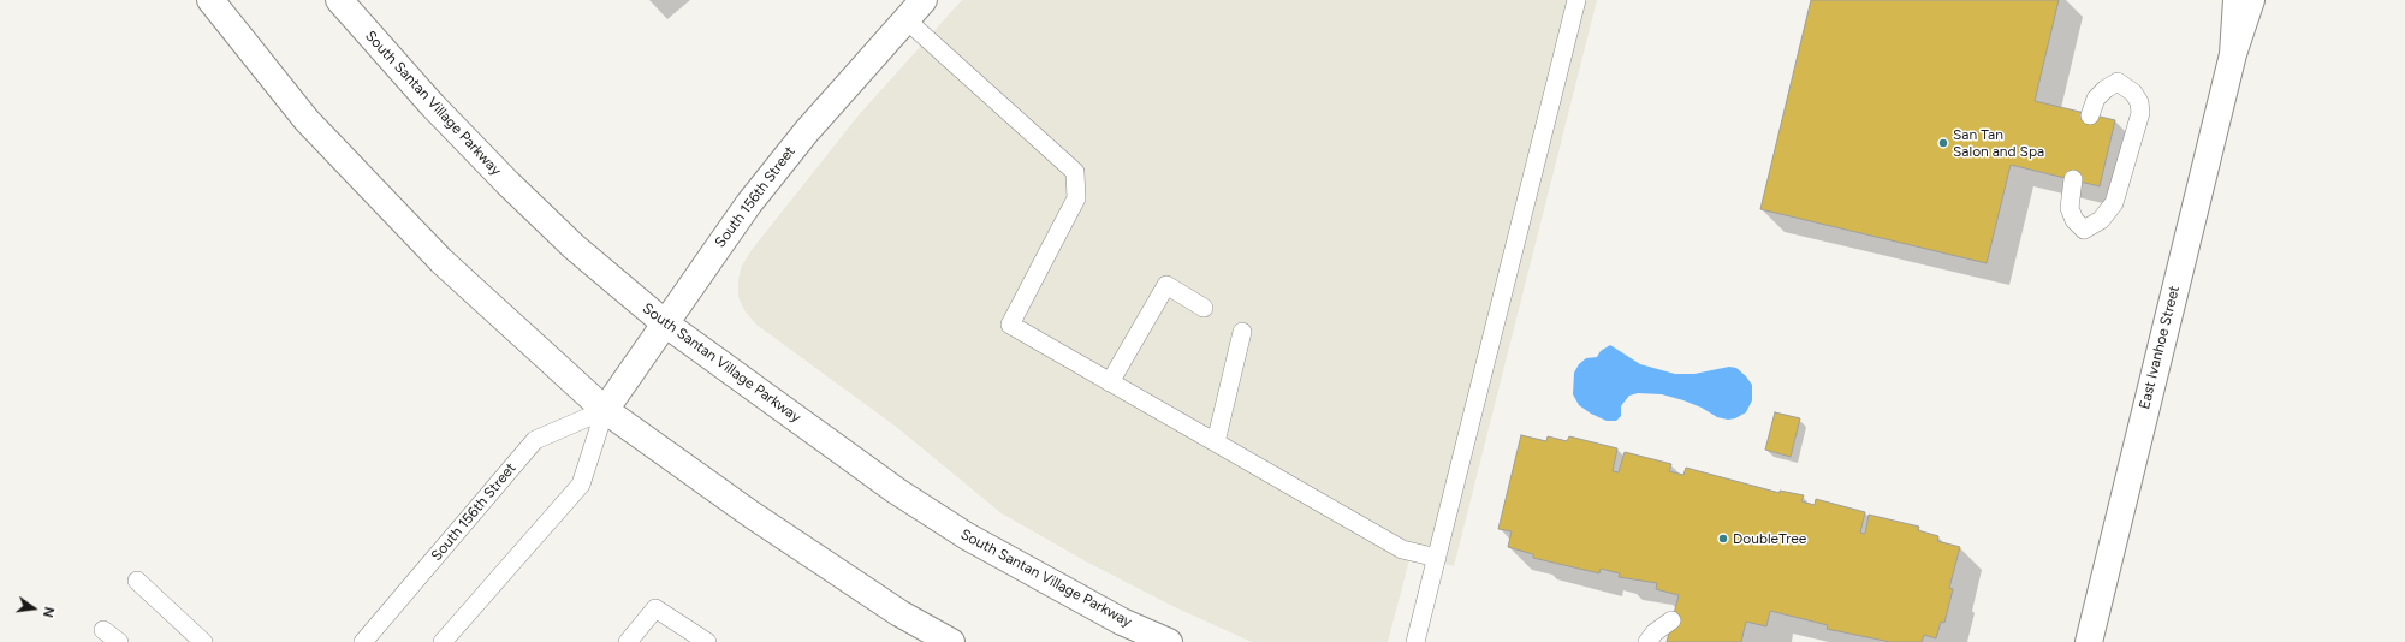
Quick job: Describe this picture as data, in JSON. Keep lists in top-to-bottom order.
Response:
{
  "streets": {
    "main road": ["South Santan Village Parkway", "South 156th Street", "East Ivanhoe Street"]
  },
  "crossings": [
    ["South Santan Village Parkway", "South 156th Street"]
  ],
  "places": ["San Tan Salon and Spa", "DoubleTree"],
  "north": "right"
}
